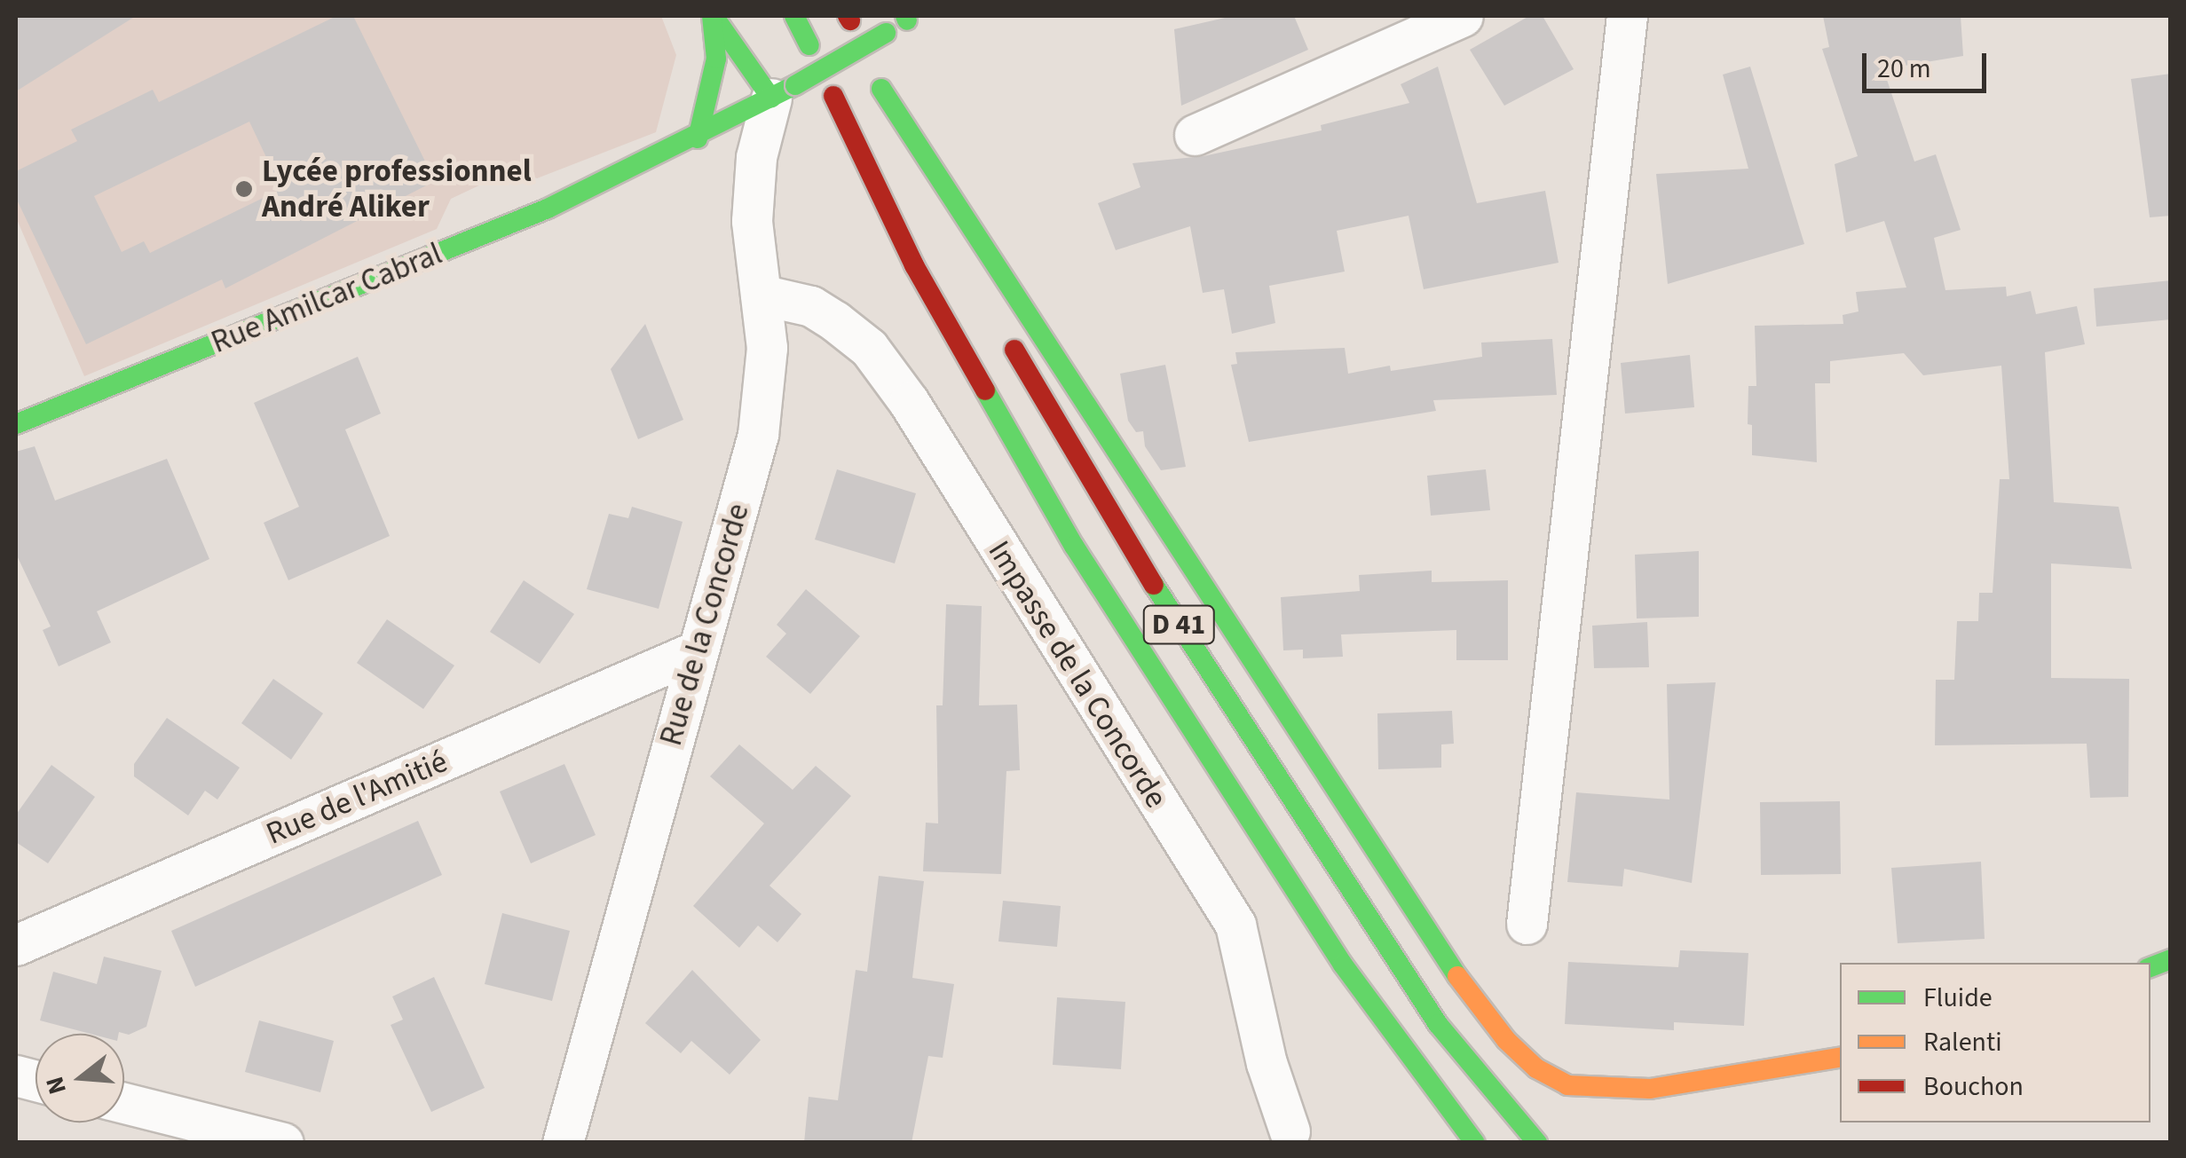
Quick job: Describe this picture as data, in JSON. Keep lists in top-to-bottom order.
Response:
{
  "streets": {
    "main road": ["Rue Amilcar Cabral", "D 41"],
    "street": ["Rue de la Concorde", "Impasse de la Concorde", "Rue de l'Amitié"]
  },
  "crossings": [
    ["Rue Amilcar Cabral", "Rue de la Concorde"],
    ["Rue de la Concorde", "Impasse de la Concorde"],
    ["Rue de la Concorde", "Rue de l'Amitié"]
  ],
  "places": ["Lycée professionnel André Aliker"],
  "legend": ["Fluide", "Ralenti", "Bouchon"],
  "scale_bar": "20 m",
  "north": "left"
}
